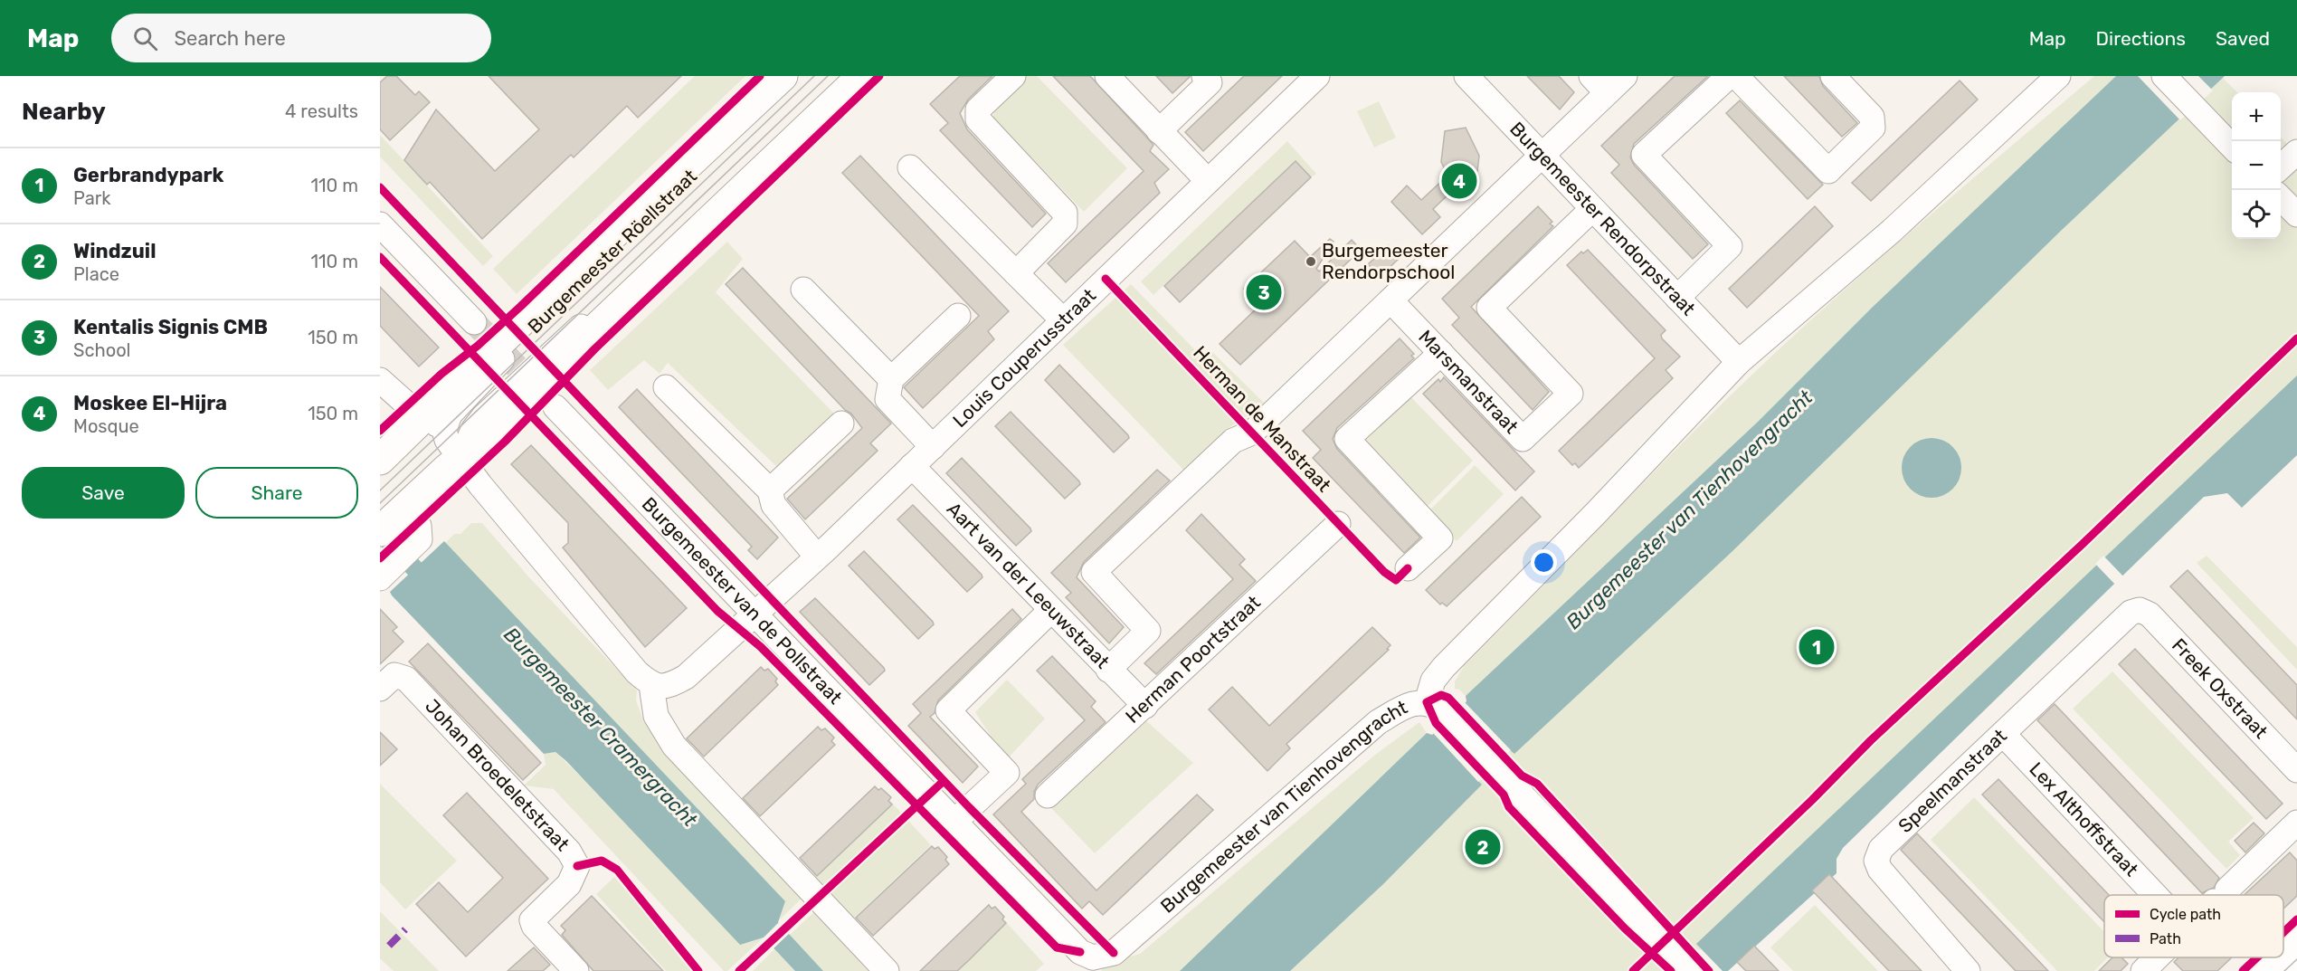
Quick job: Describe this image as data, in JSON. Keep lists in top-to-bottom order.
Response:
{
  "streets": {
    "main road": ["Burgemeester Röellstraat"],
    "street": [
      "Burgemeester Rendorpstraat",
      "Louis Couperusstraat",
      "Marsmanstraat",
      "Aart van der Leeuwstraat",
      "Burgemeester van de Pollstraat",
      "Herman Poortstraat",
      "Freek Oxstraat",
      "Johan Broedeletstraat",
      "Speelmanstraat",
      "Burgemeester van Tienhovengracht",
      "Lex Althoffstraat"
    ],
    "cycle path": ["Herman de Manstraat"]
  },
  "crossings": [
    ["Burgemeester Rendorpstraat", "Marsmanstraat"],
    ["Burgemeester Rendorpstraat", "Burgemeester van Tienhovengracht"],
    ["Louis Couperusstraat", "Aart van der Leeuwstraat"],
    ["Louis Couperusstraat", "Burgemeester van de Pollstraat"],
    ["Aart van der Leeuwstraat", "Herman Poortstraat"],
    ["Burgemeester van de Pollstraat", "Burgemeester van Tienhovengracht"],
    ["Freek Oxstraat", "Speelmanstraat"],
    ["Speelmanstraat", "Lex Althoffstraat"]
  ],
  "water": ["Burgemeester van Tienhovengracht", "Burgemeester Cramergracht"],
  "places": ["Burgemeester Rendorpschool"],
  "legend": ["Cycle path", "Path"],
  "page": {
    "header": "Map",
    "search": "Search here",
    "nav": ["Map", "Directions", "Saved"],
    "heading": ["Nearby", "4 results"],
    "map_buttons": ["+", "−"],
    "list": [
      {
        "mark": "1",
        "name": "Gerbrandypark",
        "note": "Park",
        "value": "110 m"
      },
      {
        "mark": "2",
        "name": "Windzuil",
        "note": "Place",
        "value": "110 m"
      },
      {
        "mark": "3",
        "name": "Kentalis Signis CMB",
        "note": "School",
        "value": "150 m"
      },
      {
        "mark": "4",
        "name": "Moskee El-Hijra",
        "note": "Mosque",
        "value": "150 m"
      }
    ],
    "pins": [
      "4",
      "3",
      "1",
      "2"
    ],
    "buttons": ["Save", "Share"]
  }
}
